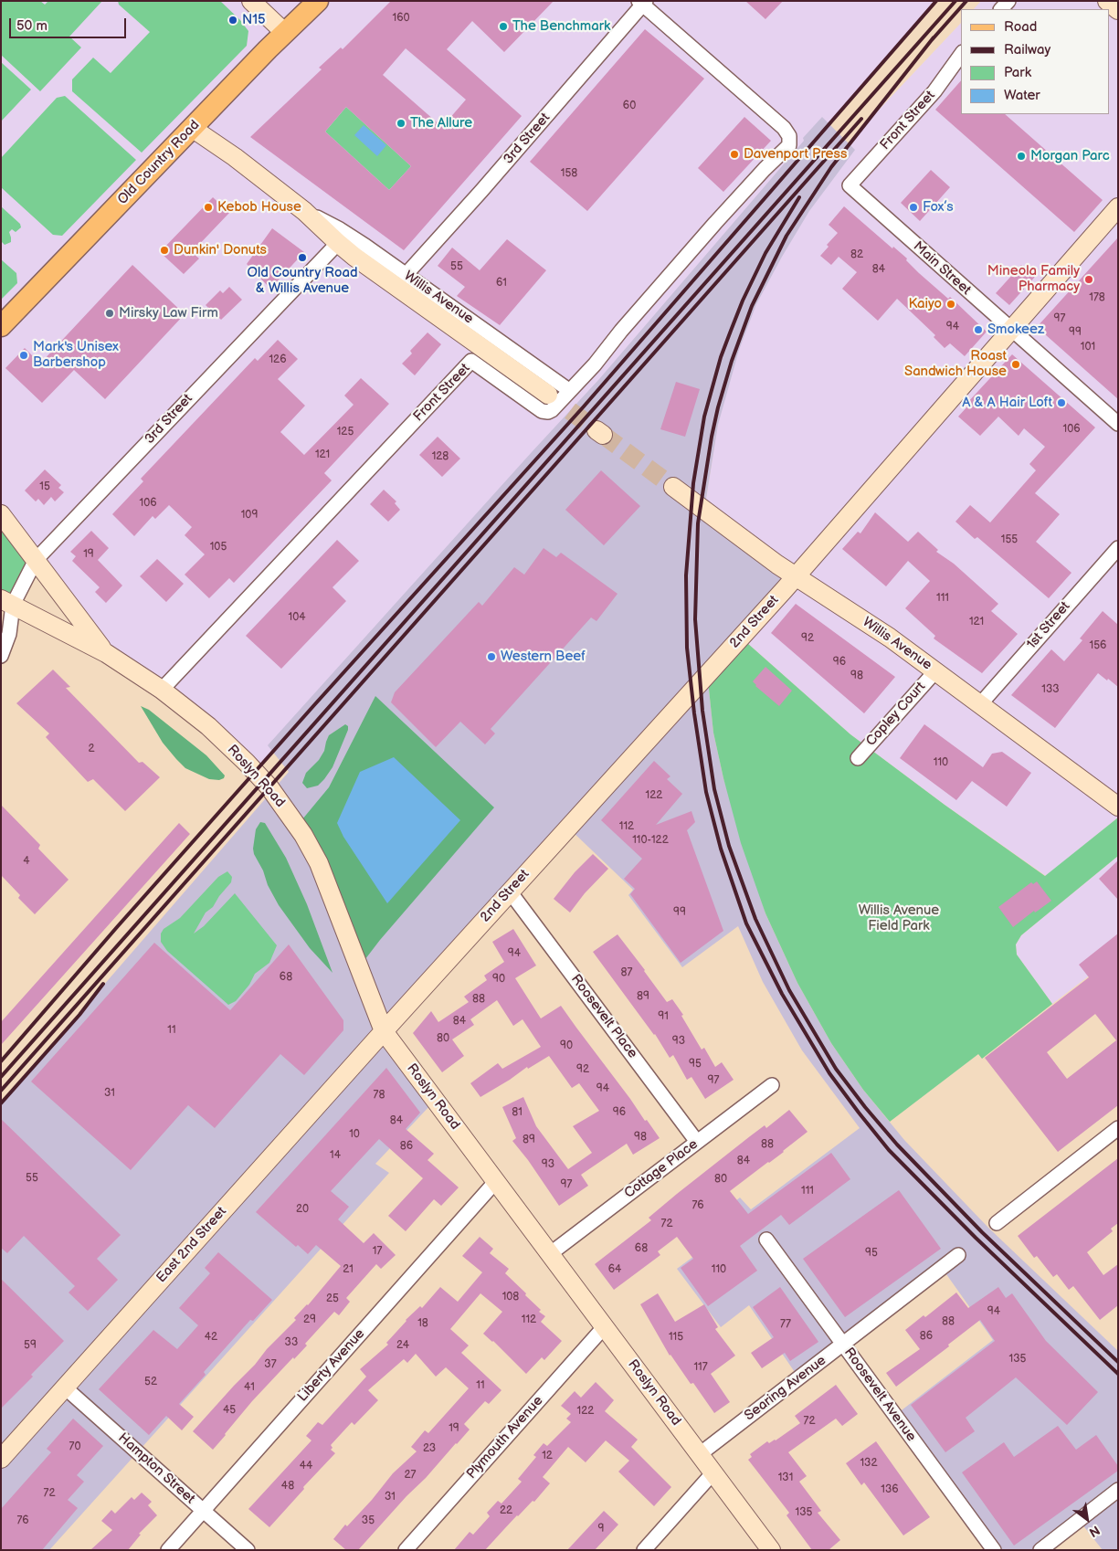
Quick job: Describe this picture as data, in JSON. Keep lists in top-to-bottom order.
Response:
{
  "streets": {
    "main road": [
      "Old Country Road",
      "Willis Avenue",
      "2nd Street",
      "Roslyn Road",
      "East 2nd Street"
    ],
    "street": [
      "Front Street",
      "3rd Street",
      "Main Street",
      "1st Street",
      "Copley Court",
      "Roosevelt Place",
      "Cottage Place",
      "Liberty Avenue",
      "Searing Avenue",
      "Roosevelt Avenue",
      "Plymouth Avenue",
      "Hampton Street"
    ]
  },
  "crossings": [
    ["Front Street", "3rd Street"],
    ["Front Street", "Main Street"],
    ["Front Street", "Willis Avenue"],
    ["Front Street", "Roslyn Road"],
    ["3rd Street", "Willis Avenue"],
    ["3rd Street", "Roslyn Road"],
    ["Old Country Road", "Willis Avenue"],
    ["Main Street", "2nd Street"],
    ["Willis Avenue", "2nd Street"],
    ["Willis Avenue", "1st Street"],
    ["Willis Avenue", "Copley Court"],
    ["2nd Street", "Roslyn Road"],
    ["2nd Street", "Roosevelt Place"],
    ["2nd Street", "East 2nd Street"],
    ["Roslyn Road", "Cottage Place"],
    ["Roslyn Road", "East 2nd Street"],
    ["Roslyn Road", "Liberty Avenue"],
    ["Roslyn Road", "Searing Avenue"],
    ["Roslyn Road", "Plymouth Avenue"],
    ["Roosevelt Place", "Cottage Place"],
    ["East 2nd Street", "Hampton Street"],
    ["Liberty Avenue", "Hampton Street"],
    ["Searing Avenue", "Roosevelt Avenue"]
  ],
  "parks": ["Willis Avenue Field Park"],
  "places": [
    "N15",
    "The Benchmark",
    "The Allure",
    "Davenport Press",
    "Morgan Parc",
    "Kebob House",
    "Fox’s",
    "Dunkin' Donuts",
    "Old Country Road & Willis Avenue",
    "Mineola Family Pharmacy",
    "Kaiyo",
    "Mirsky Law Firm",
    "Smokeez",
    "Mark's Unisex Barbershop",
    "Roast Sandwich House",
    "A & A Hair Loft",
    "Western Beef"
  ],
  "house_numbers": [
    "160",
    "60",
    "158",
    "82",
    "55",
    "84",
    "61",
    "178",
    "97",
    "94",
    "99",
    "101",
    "126",
    "106",
    "125",
    "121",
    "128",
    "15",
    "106",
    "109",
    "155",
    "105",
    "19",
    "111",
    "104",
    "121",
    "92",
    "156",
    "96",
    "98",
    "133",
    "2",
    "110",
    "122",
    "112",
    "110-122",
    "4",
    "99",
    "94",
    "87",
    "68",
    "90",
    "89",
    "88",
    "91",
    "84",
    "11",
    "80",
    "93",
    "90",
    "95",
    "92",
    "97",
    "94",
    "31",
    "78",
    "81",
    "96",
    "84",
    "10",
    "98",
    "89",
    "88",
    "86",
    "14",
    "84",
    "93",
    "55",
    "80",
    "97",
    "111",
    "76",
    "20",
    "72",
    "68",
    "17",
    "95",
    "21",
    "64",
    "110",
    "108",
    "25",
    "94",
    "29",
    "112",
    "88",
    "18",
    "77",
    "86",
    "42",
    "115",
    "33",
    "59",
    "24",
    "135",
    "37",
    "117",
    "52",
    "11",
    "41",
    "45",
    "122",
    "72",
    "19",
    "70",
    "23",
    "12",
    "132",
    "44",
    "27",
    "131",
    "48",
    "136",
    "72",
    "31",
    "22",
    "135",
    "76",
    "35",
    "9"
  ],
  "legend": [
    "Road",
    "Railway",
    "Park",
    "Water"
  ],
  "scale_bar": "50 m",
  "north": "bottom right"
}
